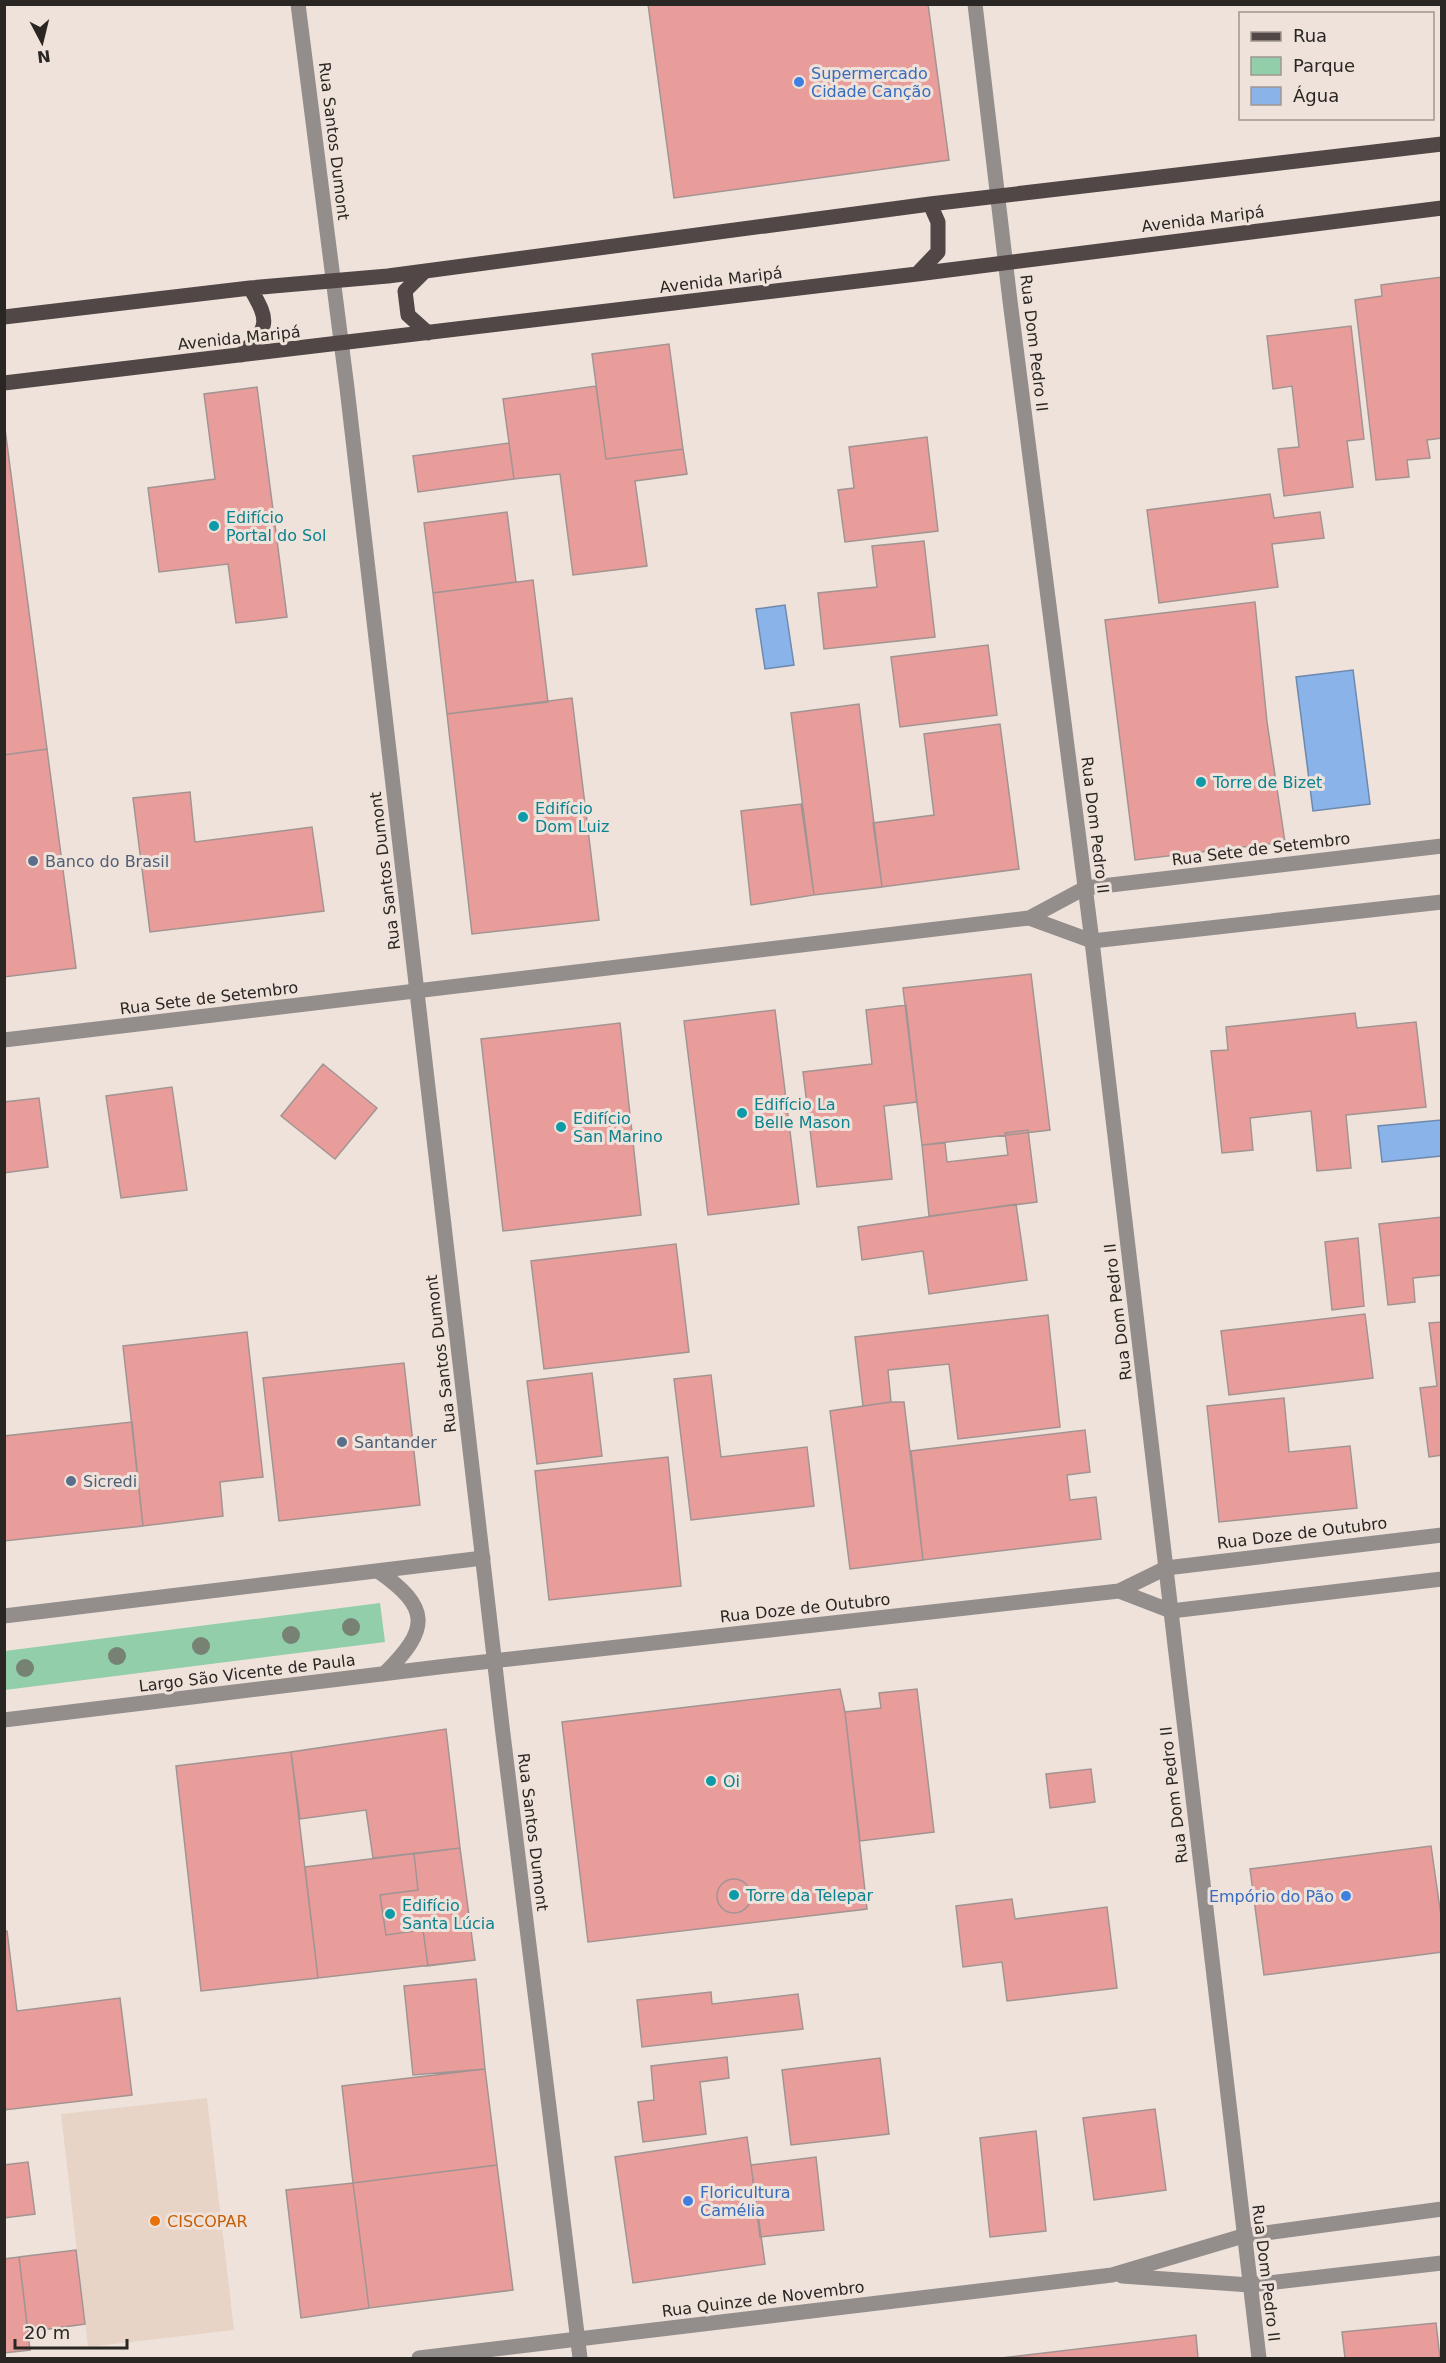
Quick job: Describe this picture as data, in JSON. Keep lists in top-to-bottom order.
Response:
{
  "streets": {
    "main road": ["Avenida Maripá"],
    "street": [
      "Rua Santos Dumont",
      "Rua Dom Pedro II",
      "Rua Sete de Setembro",
      "Rua Doze de Outubro",
      "Largo São Vicente de Paula",
      "Rua Quinze de Novembro"
    ]
  },
  "crossings": [
    ["Rua Santos Dumont", "Avenida Maripá"],
    ["Rua Santos Dumont", "Rua Sete de Setembro"],
    ["Rua Santos Dumont", "Rua Doze de Outubro"],
    ["Rua Santos Dumont", "Largo São Vicente de Paula"],
    ["Rua Santos Dumont", "Rua Quinze de Novembro"],
    ["Avenida Maripá", "Rua Dom Pedro II"],
    ["Rua Dom Pedro II", "Rua Sete de Setembro"],
    ["Rua Dom Pedro II", "Rua Doze de Outubro"],
    ["Rua Dom Pedro II", "Rua Quinze de Novembro"],
    ["Rua Doze de Outubro", "Largo São Vicente de Paula"]
  ],
  "places": [
    "Supermercado Cidade Canção",
    "Edifício Portal do Sol",
    "Torre de Bizet",
    "Edifício Dom Luiz",
    "Banco do Brasil",
    "Edifício La Belle Mason",
    "Edifício San Marino",
    "Santander",
    "Sicredi",
    "Oi",
    "Torre da Telepar",
    "Empório do Pão",
    "Edifício Santa Lúcia",
    "Floricultura Camélia",
    "CISCOPAR"
  ],
  "legend": ["Rua", "Parque", "Água"],
  "scale_bar": "20 m",
  "north": "bottom"
}
